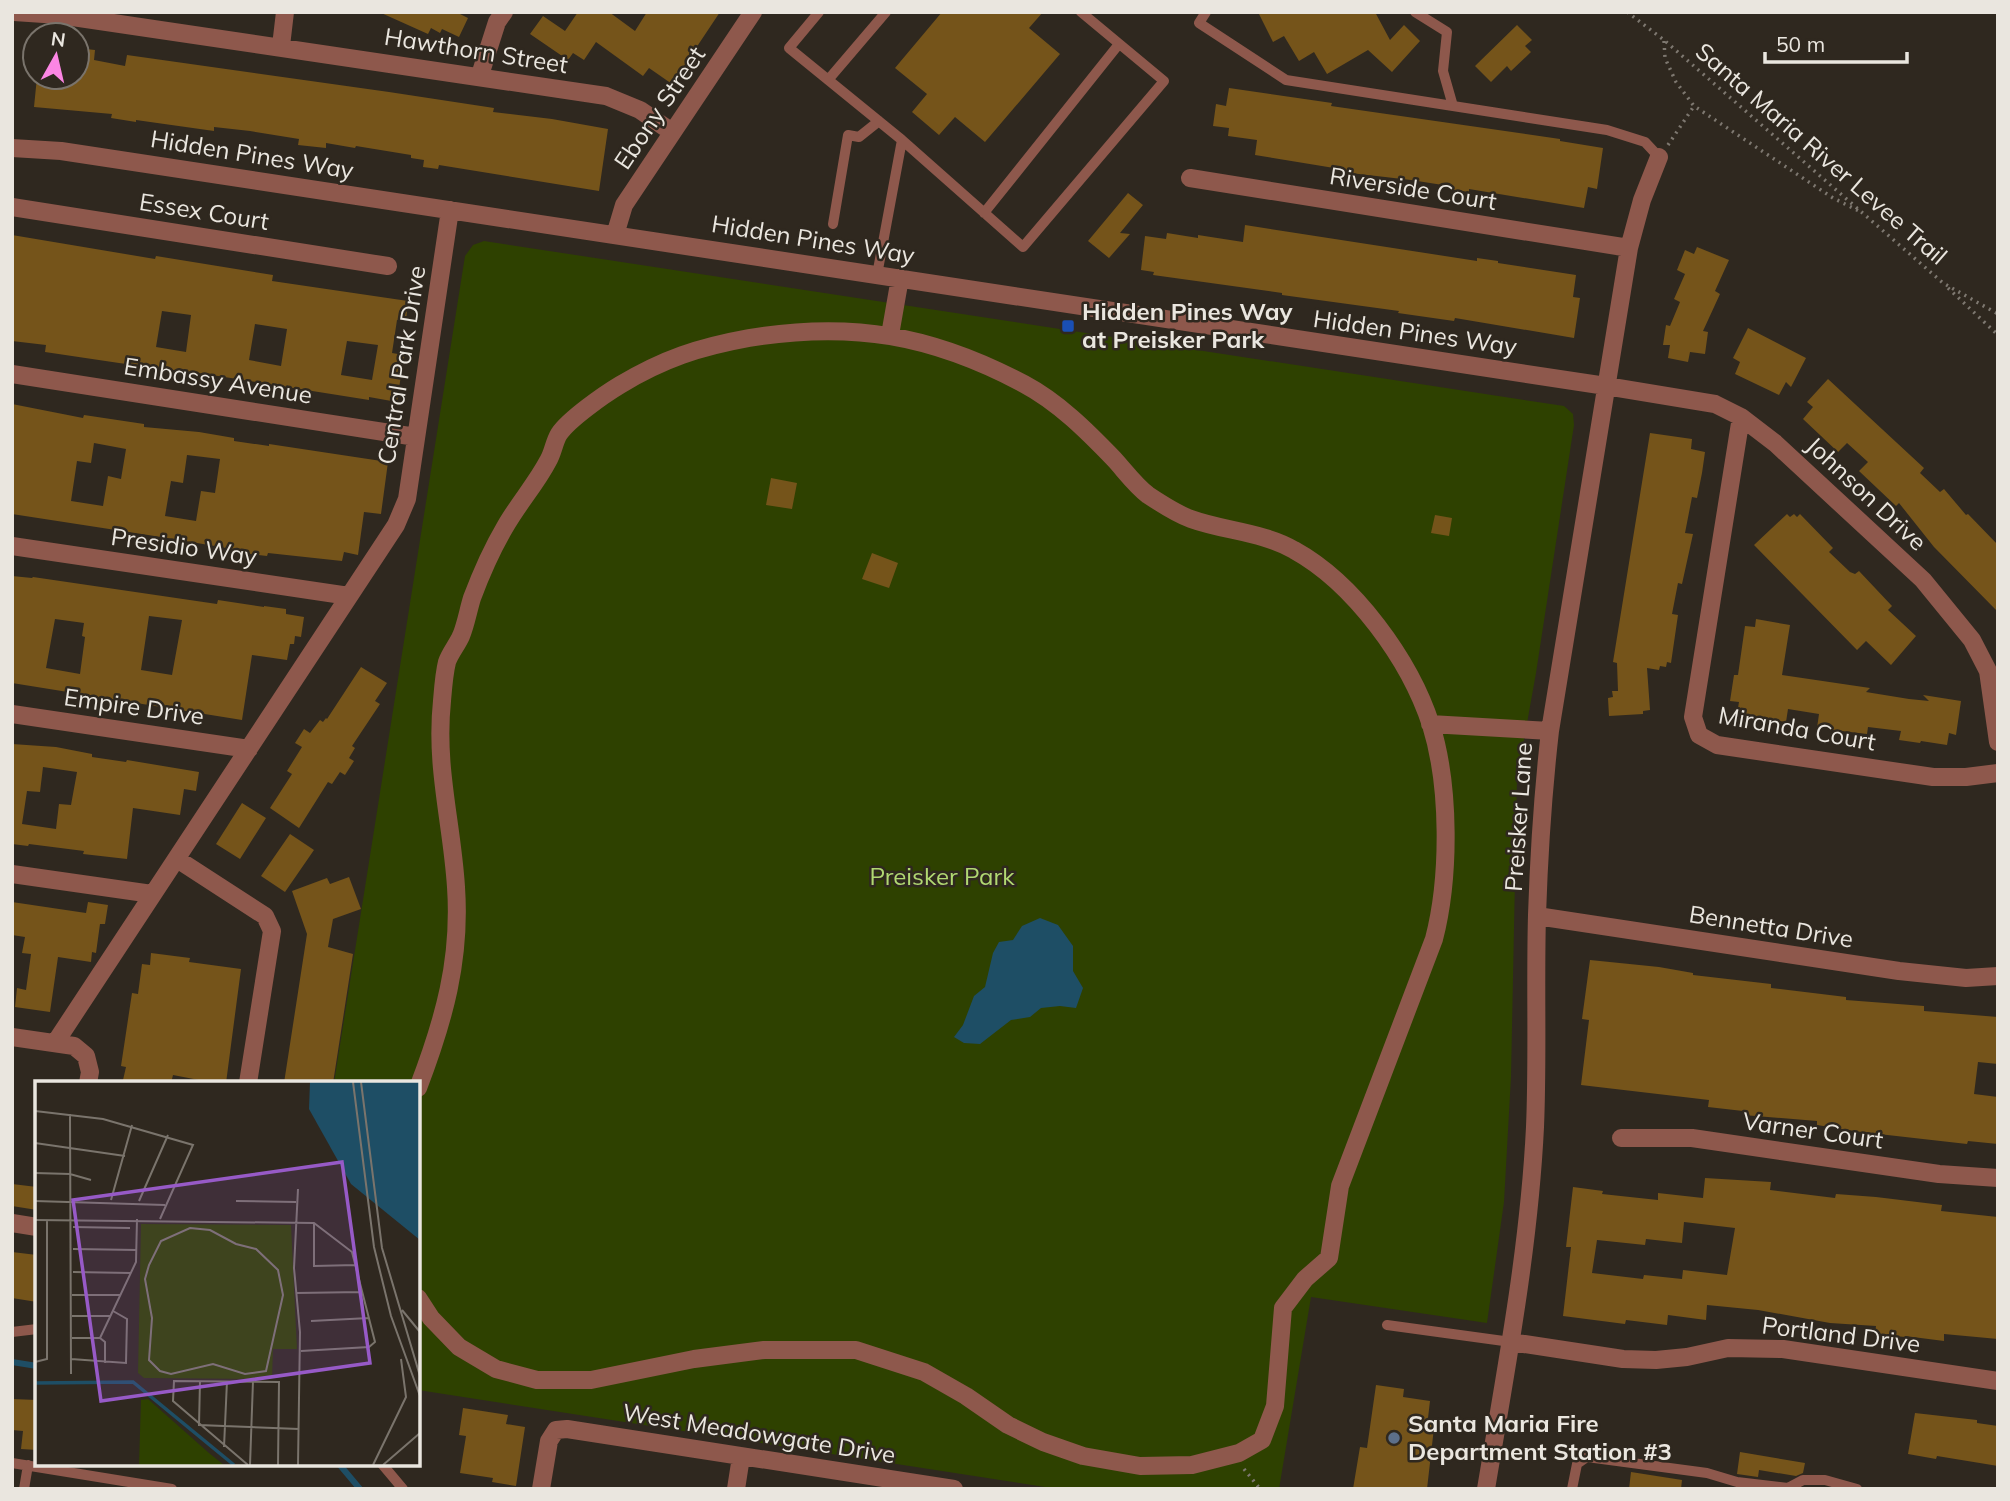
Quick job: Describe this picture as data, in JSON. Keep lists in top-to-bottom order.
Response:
{
  "streets": {
    "street": [
      "Hawthorn Street",
      "Ebony Street",
      "Hidden Pines Way",
      "Riverside Court",
      "Essex Court",
      "Central Park Drive",
      "Embassy Avenue",
      "Johnson Drive",
      "Presidio Way",
      "Empire Drive",
      "Miranda Court",
      "Preisker Lane",
      "Bennetta Drive",
      "Varner Court",
      "Portland Drive",
      "West Meadowgate Drive"
    ],
    "path": ["Santa Maria River Levee Trail"]
  },
  "crossings": [
    ["Hawthorn Street", "Ebony Street"],
    ["Ebony Street", "Hidden Pines Way"],
    ["Hidden Pines Way", "Central Park Drive"],
    ["Hidden Pines Way", "Johnson Drive"],
    ["Hidden Pines Way", "Preisker Lane"],
    ["Riverside Court", "Preisker Lane"],
    ["Central Park Drive", "Embassy Avenue"],
    ["Central Park Drive", "Presidio Way"],
    ["Central Park Drive", "Empire Drive"],
    ["Johnson Drive", "Miranda Court"],
    ["Johnson Drive", "Preisker Lane"],
    ["Preisker Lane", "Bennetta Drive"],
    ["Preisker Lane", "Portland Drive"]
  ],
  "parks": ["Preisker Park"],
  "places": {
    "transit": ["Hidden Pines Way at Preisker Park"],
    "other": ["Santa Maria Fire Department Station #3"]
  },
  "scale_bar": "50 m",
  "north": "top"
}
